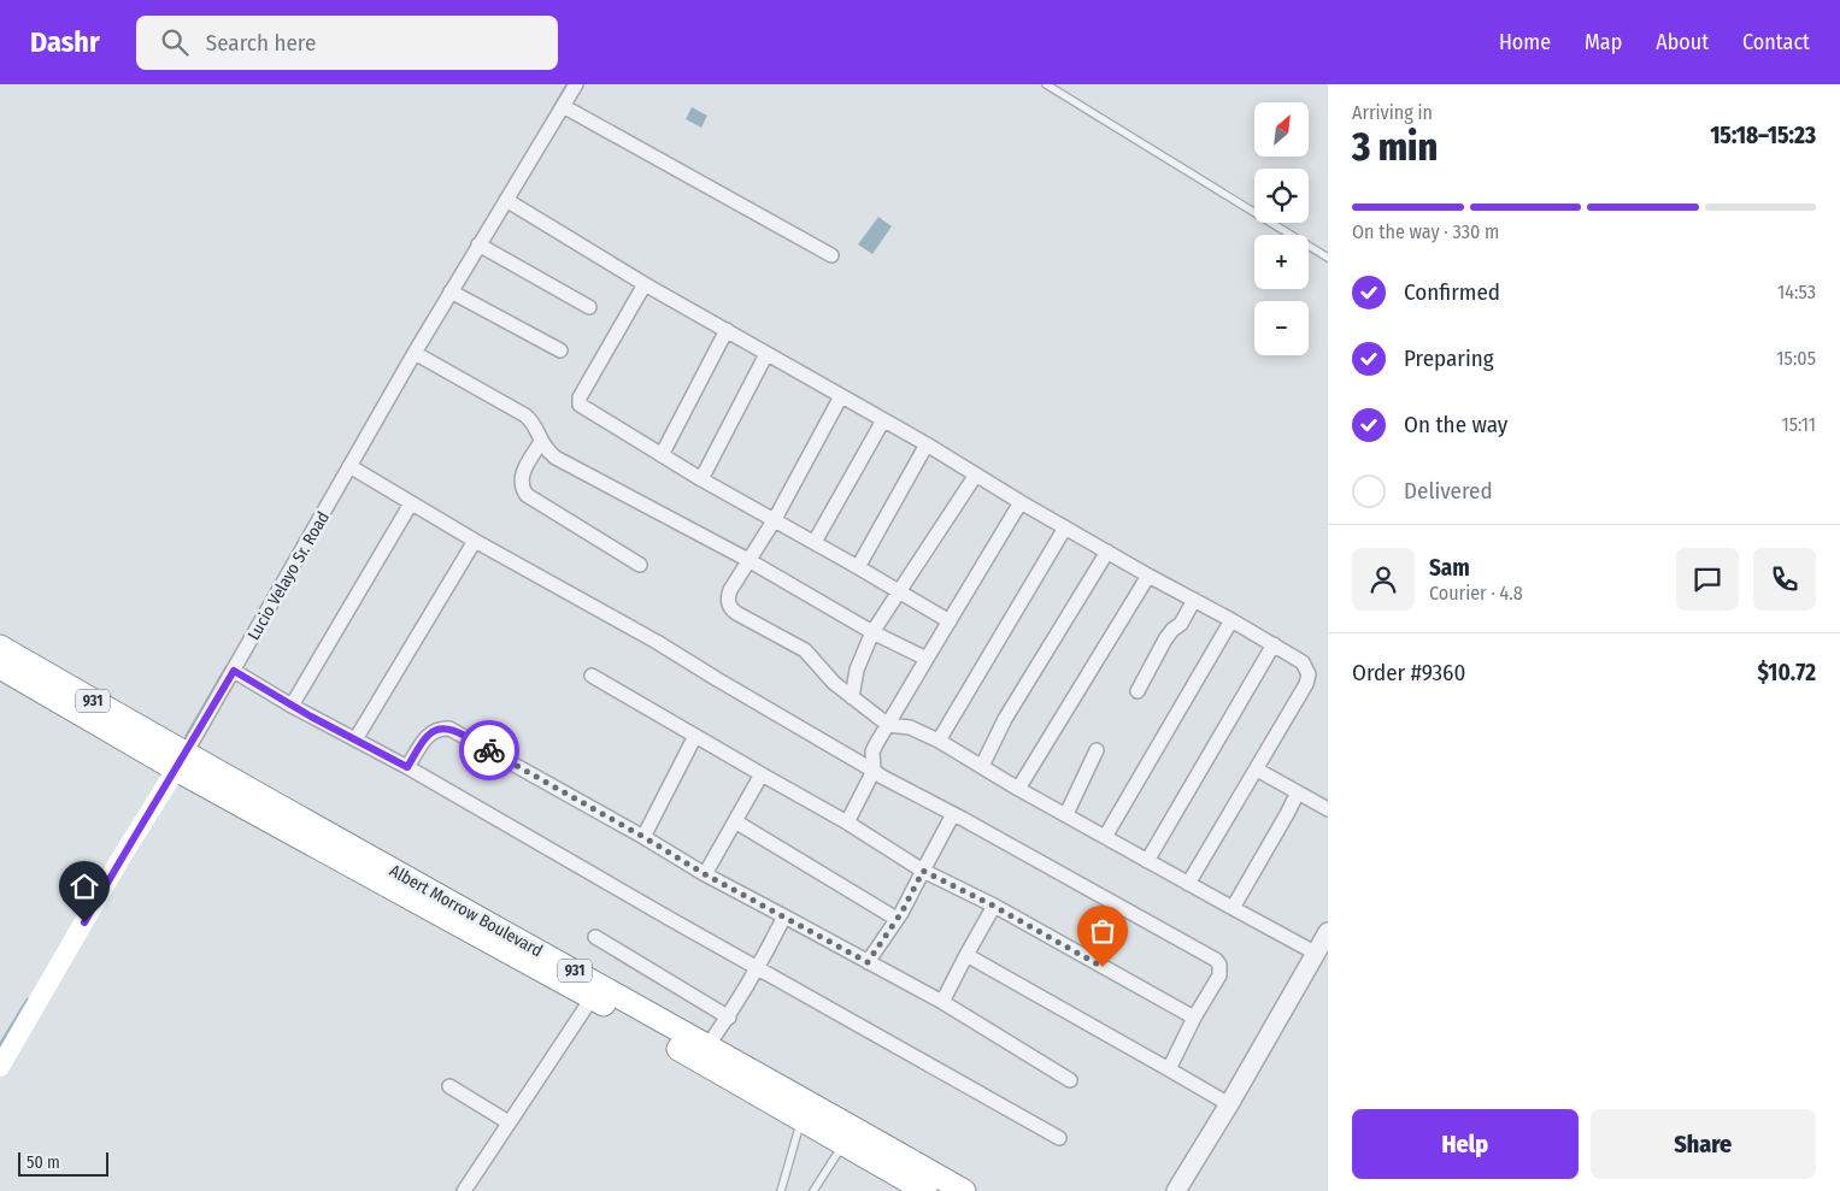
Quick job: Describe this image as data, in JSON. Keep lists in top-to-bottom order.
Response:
{
  "streets": {
    "highway": ["931", "Albert Morrow Boulevard"],
    "main road": ["Lucio Velayo Sr. Road"]
  },
  "crossings": [
    ["Lucio Velayo Sr. Road", "Albert Morrow Boulevard"]
  ],
  "scale_bar": "50 m",
  "north": "top right",
  "page": {
    "header": "Dashr",
    "search": "Search here",
    "nav": [
      "Home",
      "Map",
      "About",
      "Contact"
    ],
    "heading": ["3 min", "Arriving in", "15:18–15:23"],
    "panel": [
      "Sam",
      "Courier · 4.8",
      "Order #9360",
      "$10.72"
    ],
    "map_buttons": ["+", "−"],
    "bar": "On the way · 330 m",
    "list": [
      ["Confirmed", "14:53"],
      ["Preparing", "15:05"],
      ["On the way", "15:11"],
      "Delivered"
    ],
    "buttons": ["Help", "Share"],
    "scale": "50 m"
  }
}
